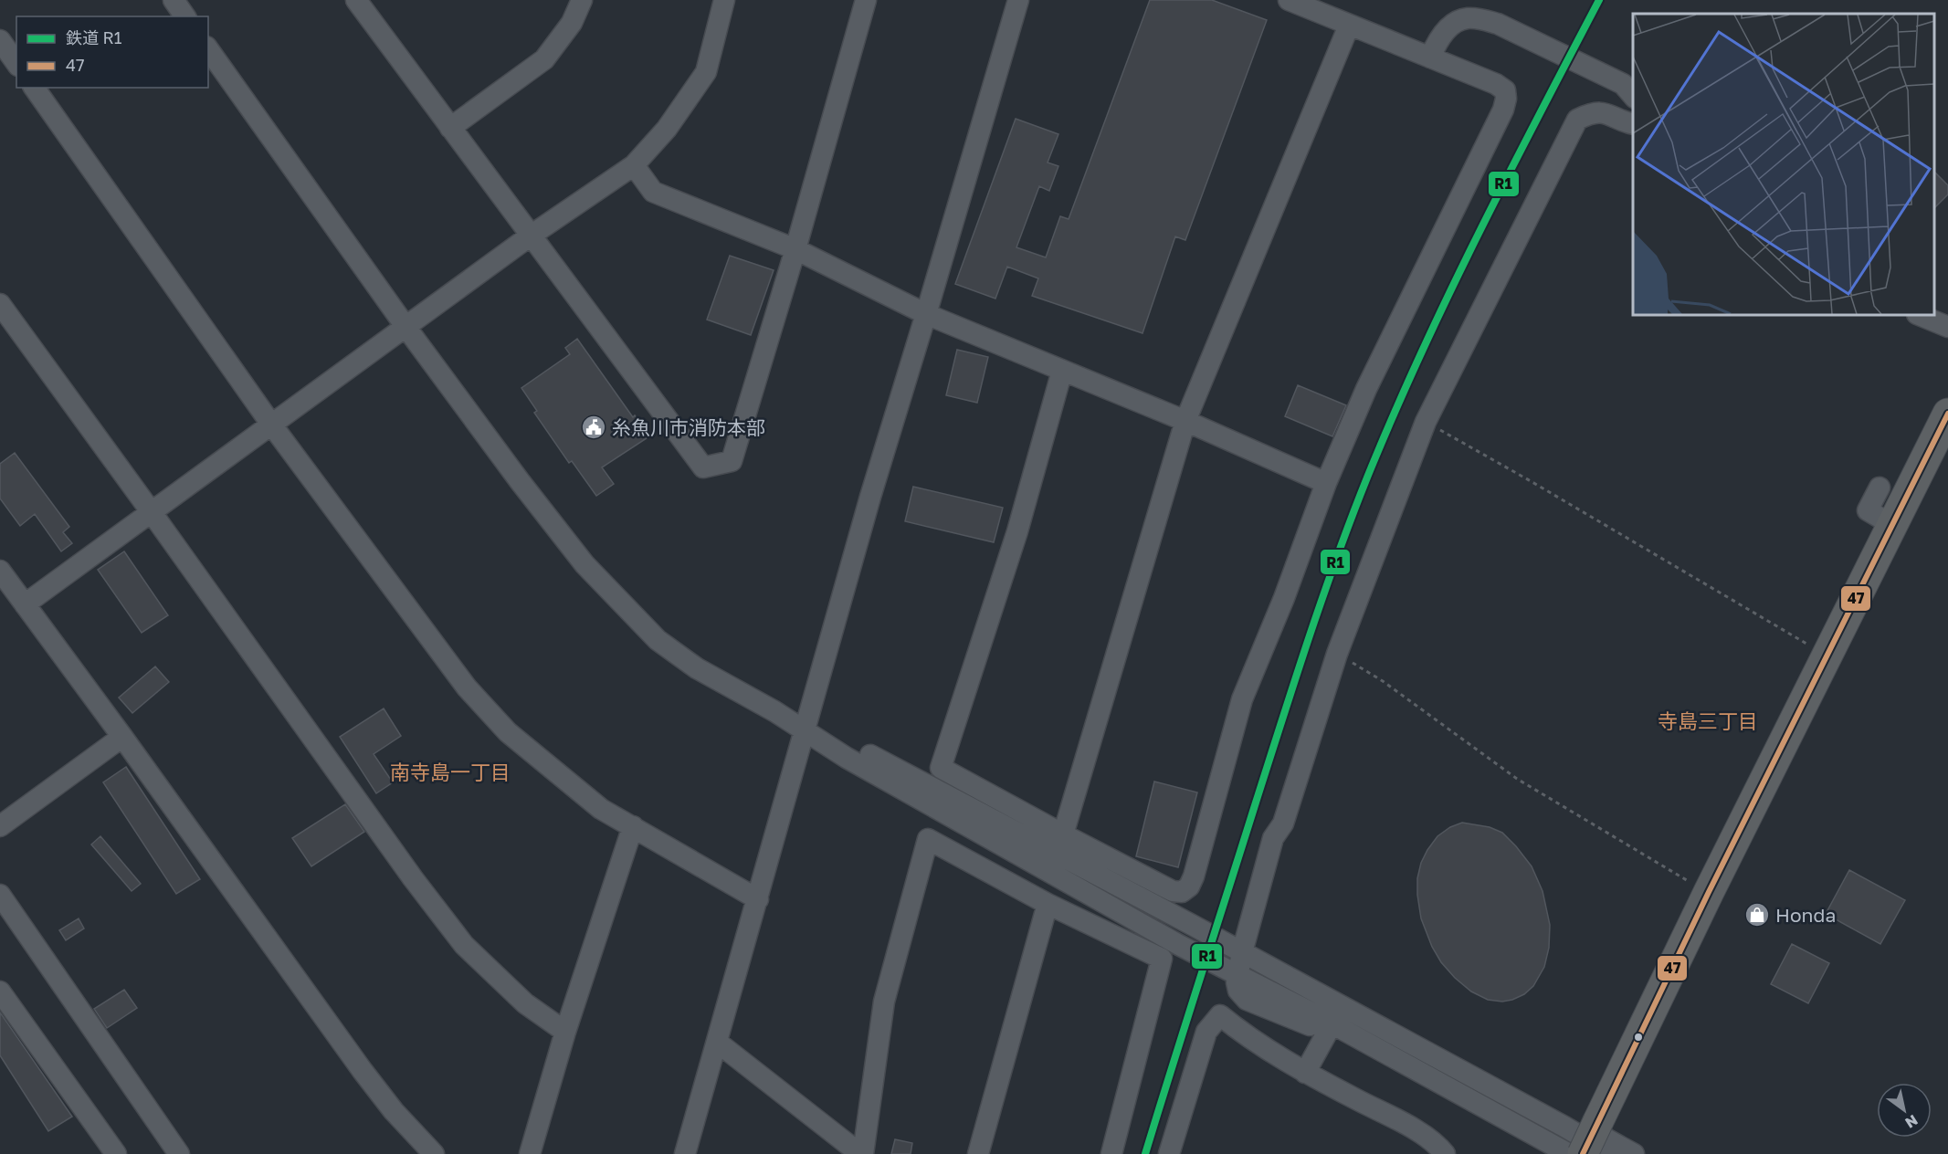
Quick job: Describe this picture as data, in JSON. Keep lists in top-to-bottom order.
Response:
{
  "districts": ["寺島三丁目", "南寺島一丁目"],
  "places": {
    "public building": ["糸魚川市消防本部"],
    "shop": ["Honda"]
  },
  "lines": ["rail line R1", "transit line 47"],
  "legend": ["鉄道 R1", "47"],
  "north": "bottom right"
}
